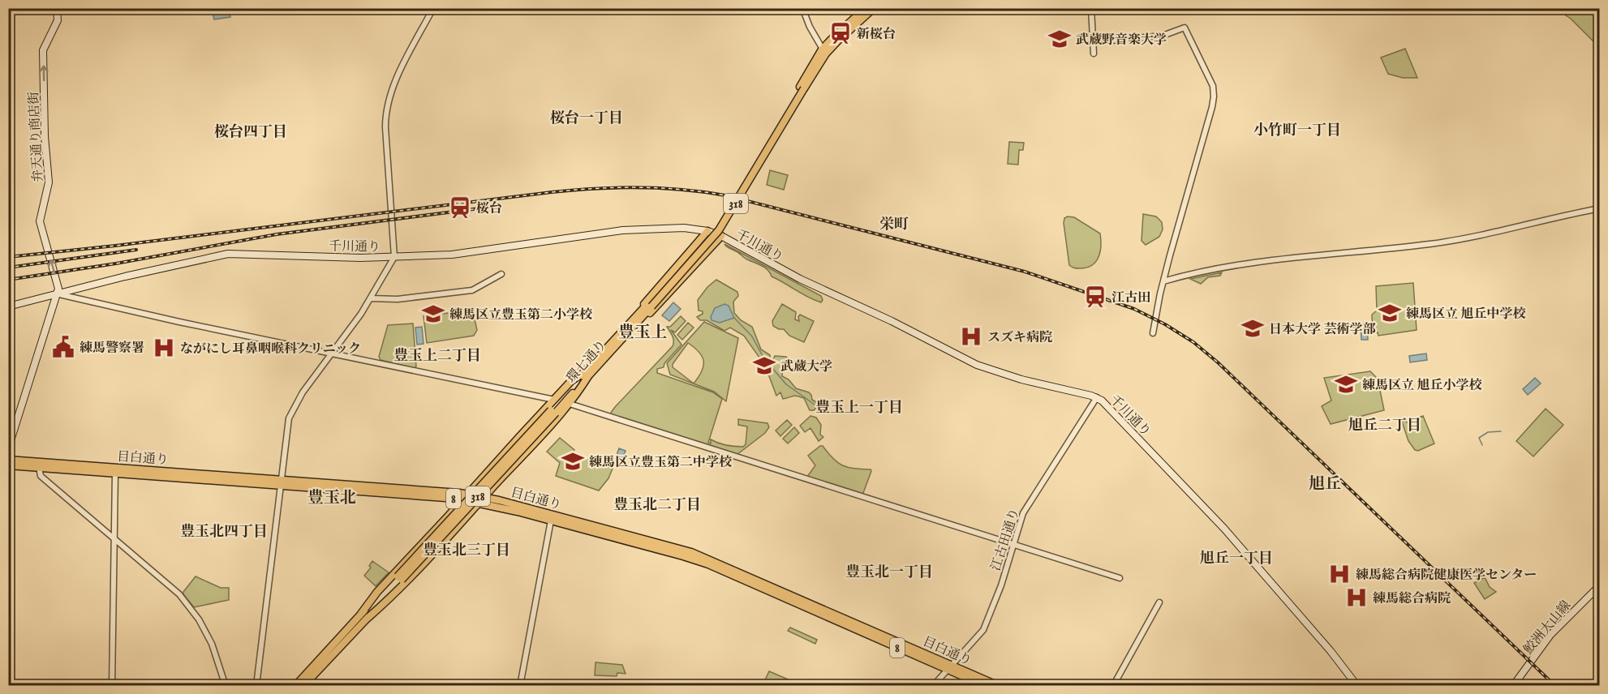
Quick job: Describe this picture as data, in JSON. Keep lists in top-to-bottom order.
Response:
{
  "streets": {
    "main road": [
      "弁天通り商店街",
      "318",
      "千川通り",
      "環七通り",
      "目白通り",
      "8",
      "鮫洲大山線"
    ],
    "street": ["江古田通り"]
  },
  "crossings": [
    ["弁天通り商店街", "千川通り"],
    ["千川通り", "江古田通り"],
    ["目白通り", "江古田通り"]
  ],
  "one_way": ["弁天通り商店街"],
  "districts": [
    "桜台一丁目",
    "小竹町一丁目",
    "桜台四丁目",
    "栄町",
    "豊玉上",
    "豊玉上二丁目",
    "豊玉上一丁目",
    "旭丘二丁目",
    "旭丘",
    "豊玉北",
    "豊玉北二丁目",
    "豊玉北四丁目",
    "豊玉北三丁目",
    "旭丘一丁目",
    "豊玉北一丁目"
  ],
  "places": {
    "station": ["新桜台", "桜台", "江古田"],
    "school or university": [
      "武蔵野音楽大学",
      "練馬区立 旭丘中学校",
      "練馬区立豊玉第二小学校",
      "日本大学 芸術学部",
      "武蔵大学",
      "練馬区立 旭丘小学校",
      "練馬区立豊玉第二中学校"
    ],
    "hospital": [
      "スズキ病院",
      "ながにし耳鼻咽喉科クリニック",
      "練馬総合病院健康医学センター",
      "練馬総合病院"
    ],
    "public building": ["練馬警察署"]
  }
}
